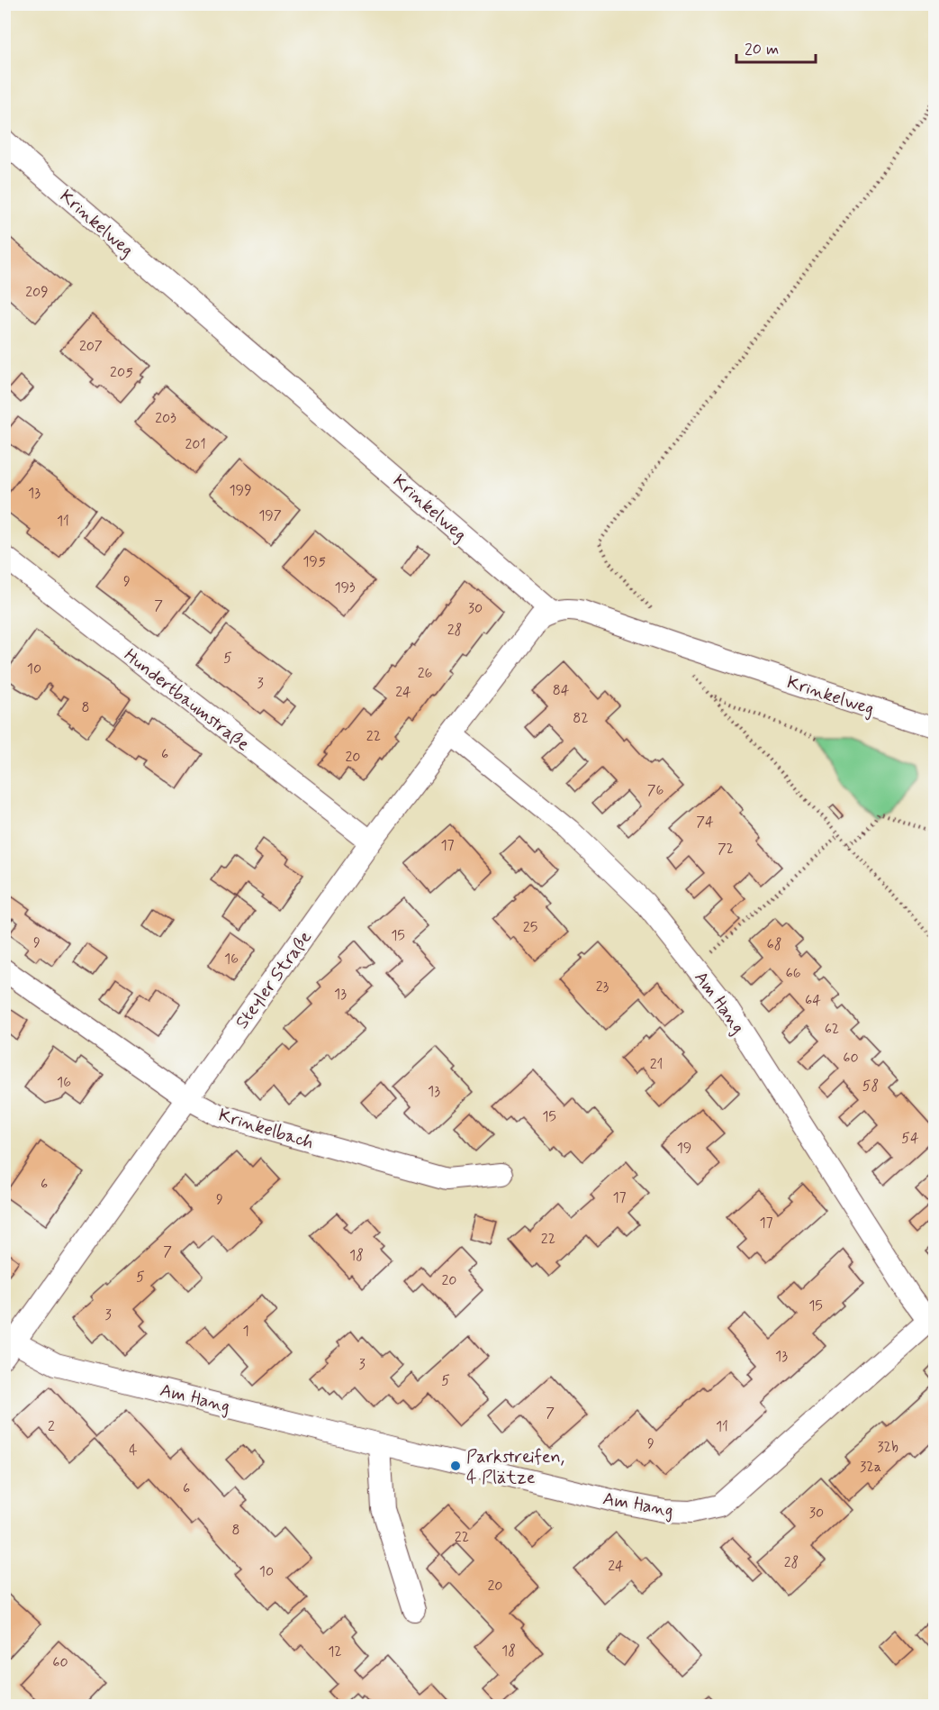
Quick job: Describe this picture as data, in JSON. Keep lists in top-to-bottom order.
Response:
{
  "streets": {
    "street": [
      "Krinkelweg",
      "Hundertbaumstraße",
      "Steyler Straße",
      "Am Hang",
      "Krinkelbach"
    ]
  },
  "crossings": [
    ["Krinkelweg", "Steyler Straße"],
    ["Hundertbaumstraße", "Steyler Straße"],
    ["Steyler Straße", "Am Hang"],
    ["Steyler Straße", "Krinkelbach"]
  ],
  "places": ["Parkstreifen, 4 Plätze"],
  "house_numbers": [
    "209",
    "207",
    "205",
    "203",
    "201",
    "199",
    "13",
    "197",
    "11",
    "195",
    "9",
    "193",
    "7",
    "30",
    "28",
    "5",
    "10",
    "26",
    "3",
    "84",
    "24",
    "8",
    "82",
    "22",
    "6",
    "20",
    "76",
    "74",
    "17",
    "72",
    "25",
    "15",
    "9",
    "68",
    "16",
    "66",
    "23",
    "13",
    "64",
    "62",
    "60",
    "21",
    "16",
    "58",
    "13",
    "15",
    "54",
    "19",
    "6",
    "17",
    "9",
    "17",
    "22",
    "7",
    "18",
    "5",
    "20",
    "15",
    "3",
    "1",
    "13",
    "3",
    "5",
    "7",
    "2",
    "11",
    "9",
    "32b",
    "4",
    "32a",
    "6",
    "30",
    "8",
    "22",
    "28",
    "24",
    "10",
    "20",
    "18",
    "12",
    "60"
  ],
  "scale_bar": "20 m"
}
